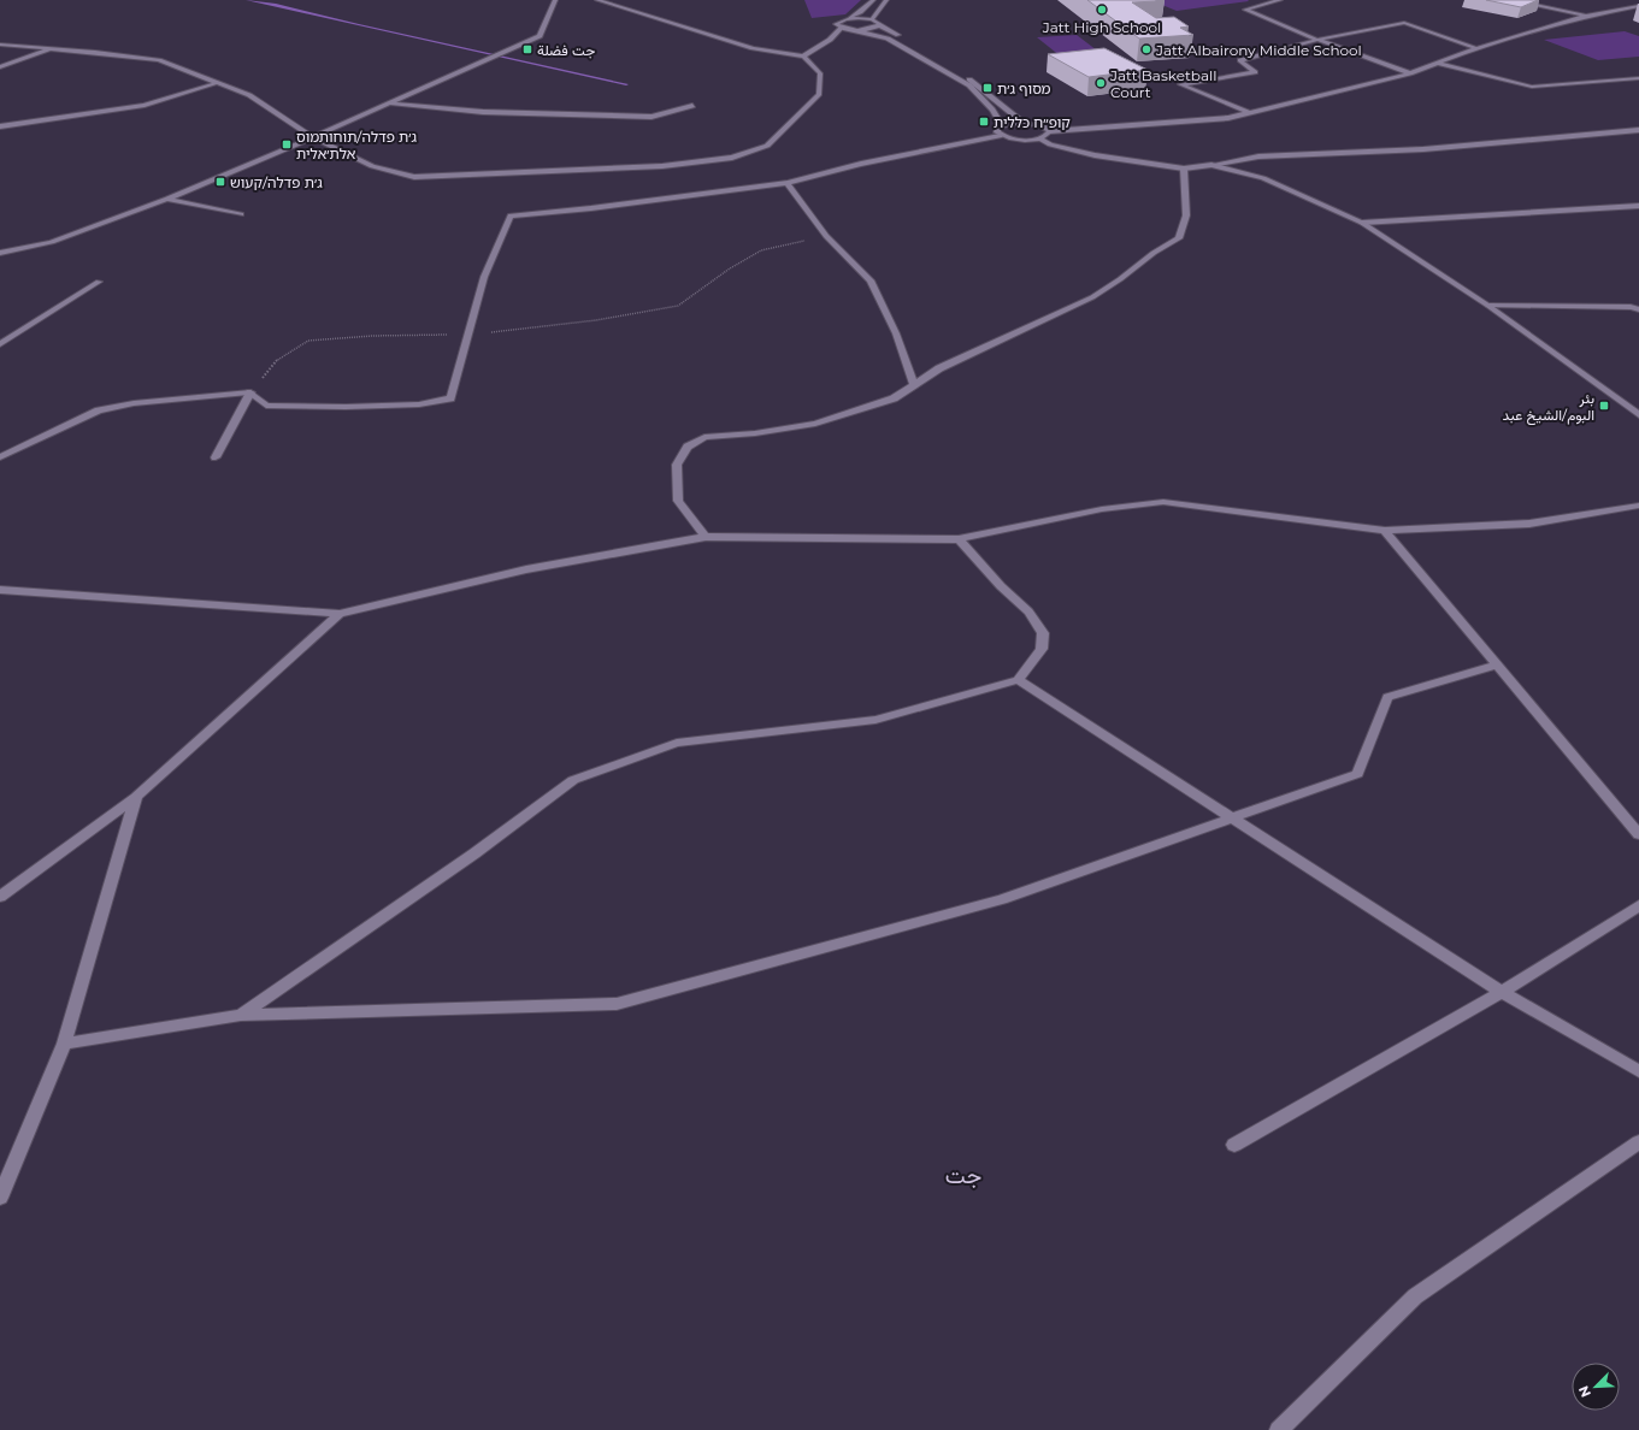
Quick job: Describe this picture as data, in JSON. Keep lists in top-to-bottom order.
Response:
{
  "districts": ["جت"],
  "places": {
    "other": ["Jatt High School", "Jatt Albairony Middle School", "Jatt Basketball Court"],
    "transit": [
      "جت فضلة",
      "מסוף ג׳ת",
      "קופ״ח כללית",
      "ג׳ת פדלה/תוחותמוס אלת׳אלית",
      "ג׳ת פדלה/קעוש",
      "بئر البوم/الشيخ عبد"
    ]
  },
  "north": "bottom left"
}
